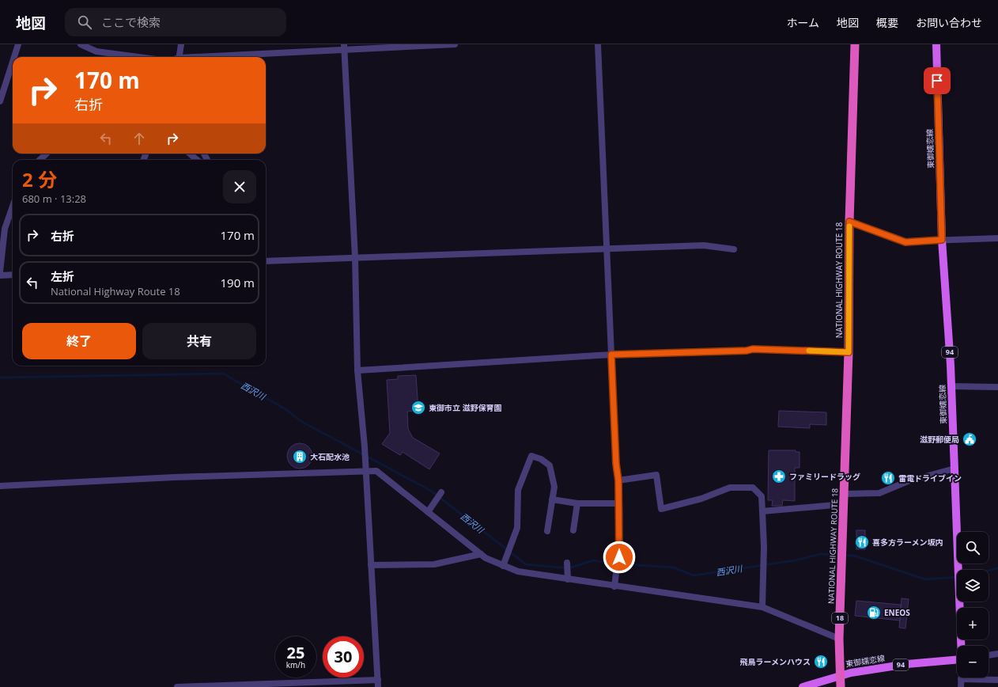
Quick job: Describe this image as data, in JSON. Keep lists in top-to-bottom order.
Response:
{
  "streets": {
    "highway": ["NATIONAL HIGHWAY ROUTE 18", "18"],
    "main road": ["東御嬬恋線", "94"]
  },
  "crossings": [
    ["東御嬬恋線", "NATIONAL HIGHWAY ROUTE 18"]
  ],
  "water": ["西沢川"],
  "places": {
    "school or university": ["東御市立 滋野保育園"],
    "public building": ["滋野郵便局"],
    "building": ["大石配水池"],
    "pharmacy": ["ファミリードラッグ"],
    "restaurant": ["雷電ドライブイン", "喜多方ラーメン坂内", "飛鳥ラーメンハウス"],
    "fuel station": ["ENEOS"]
  },
  "page": {
    "header": "地図",
    "search": "ここで検索",
    "nav": [
      "ホーム",
      "地図",
      "概要",
      "お問い合わせ"
    ],
    "turn": ["170 m", "右折"],
    "heading": ["2 分", "680 m · 13:28"],
    "list": [
      {
        "name": "右折",
        "value": "170 m"
      },
      {
        "name": "左折",
        "note": "National Highway Route 18",
        "value": "190 m"
      }
    ],
    "buttons": ["終了", "共有"],
    "map_buttons": ["+", "−"],
    "speed": "25 km/h",
    "limit": "30"
  }
}
